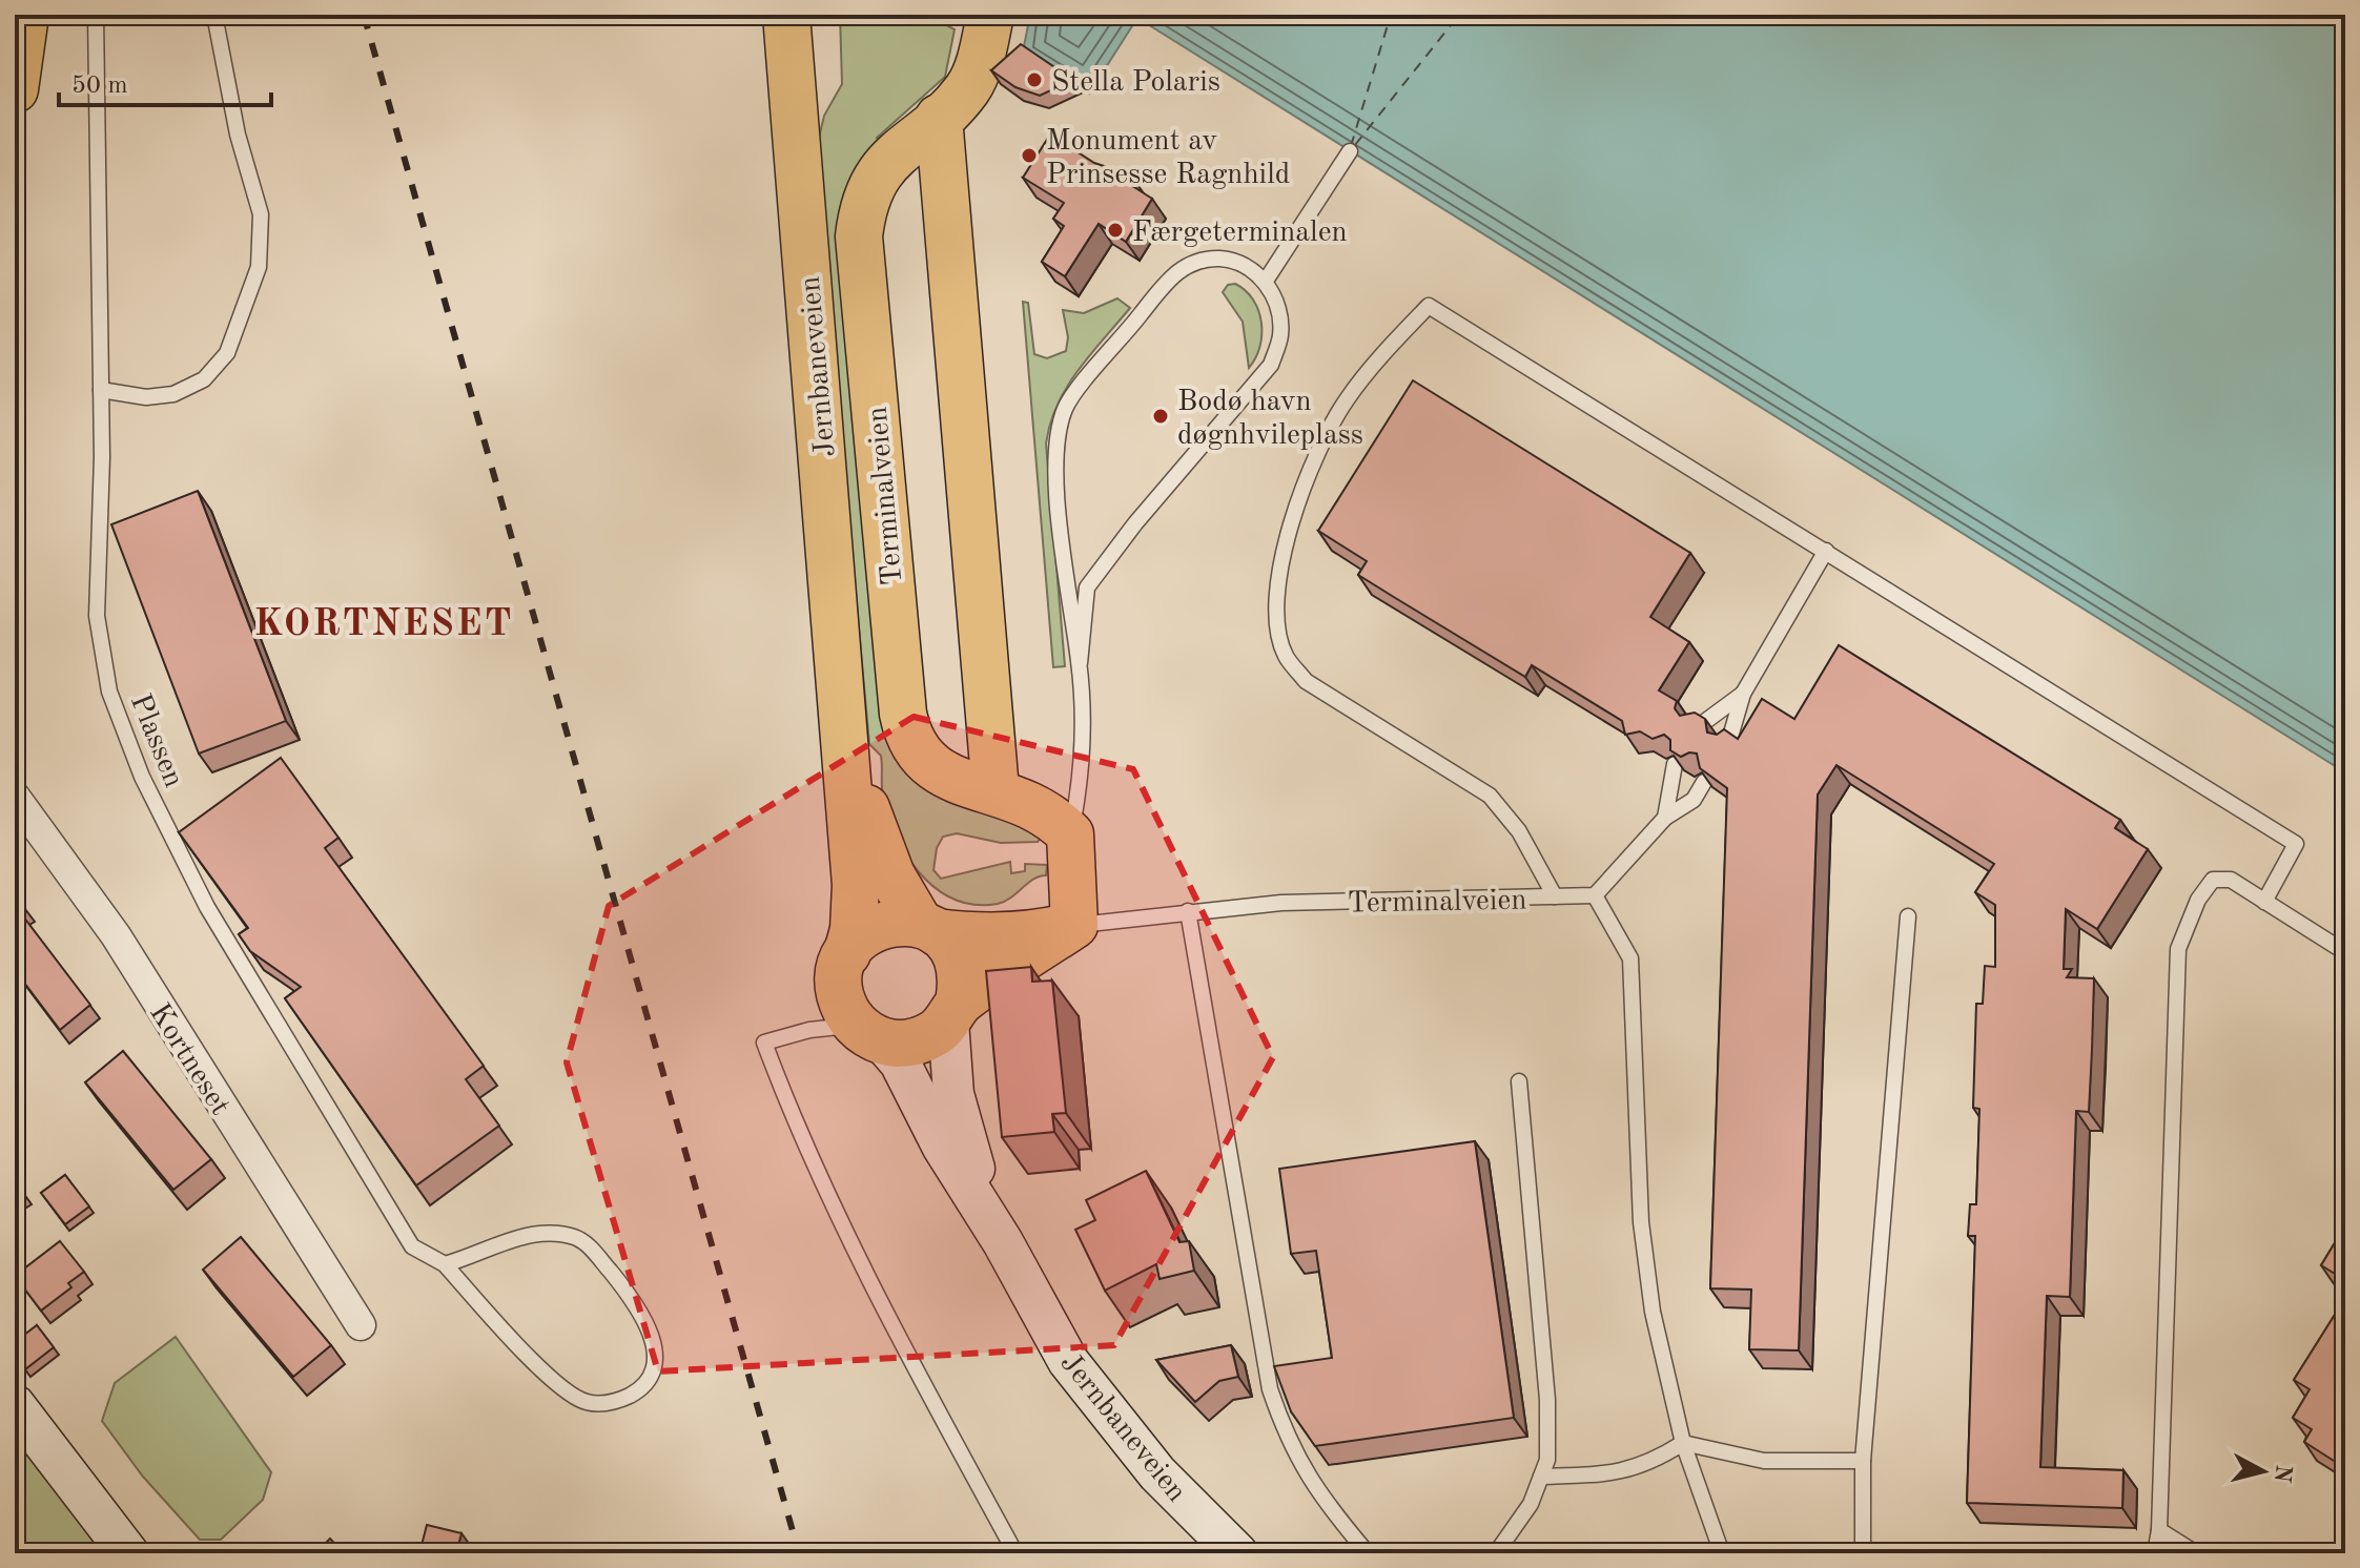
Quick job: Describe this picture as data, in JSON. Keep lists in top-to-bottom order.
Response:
{
  "streets": {
    "highway": ["Jernbaneveien", "Terminalveien"],
    "street": ["Kortneset"],
    "lane": ["Plassen"]
  },
  "crossings": [
    ["Jernbaneveien", "Terminalveien"]
  ],
  "districts": ["KORTNESET"],
  "places": [
    "Stella Polaris",
    "Monument av Prinsesse Ragnhild",
    "Færgeterminalen",
    "Bodø havn døgnhvileplass"
  ],
  "scale_bar": "50 m",
  "north": "right"
}
